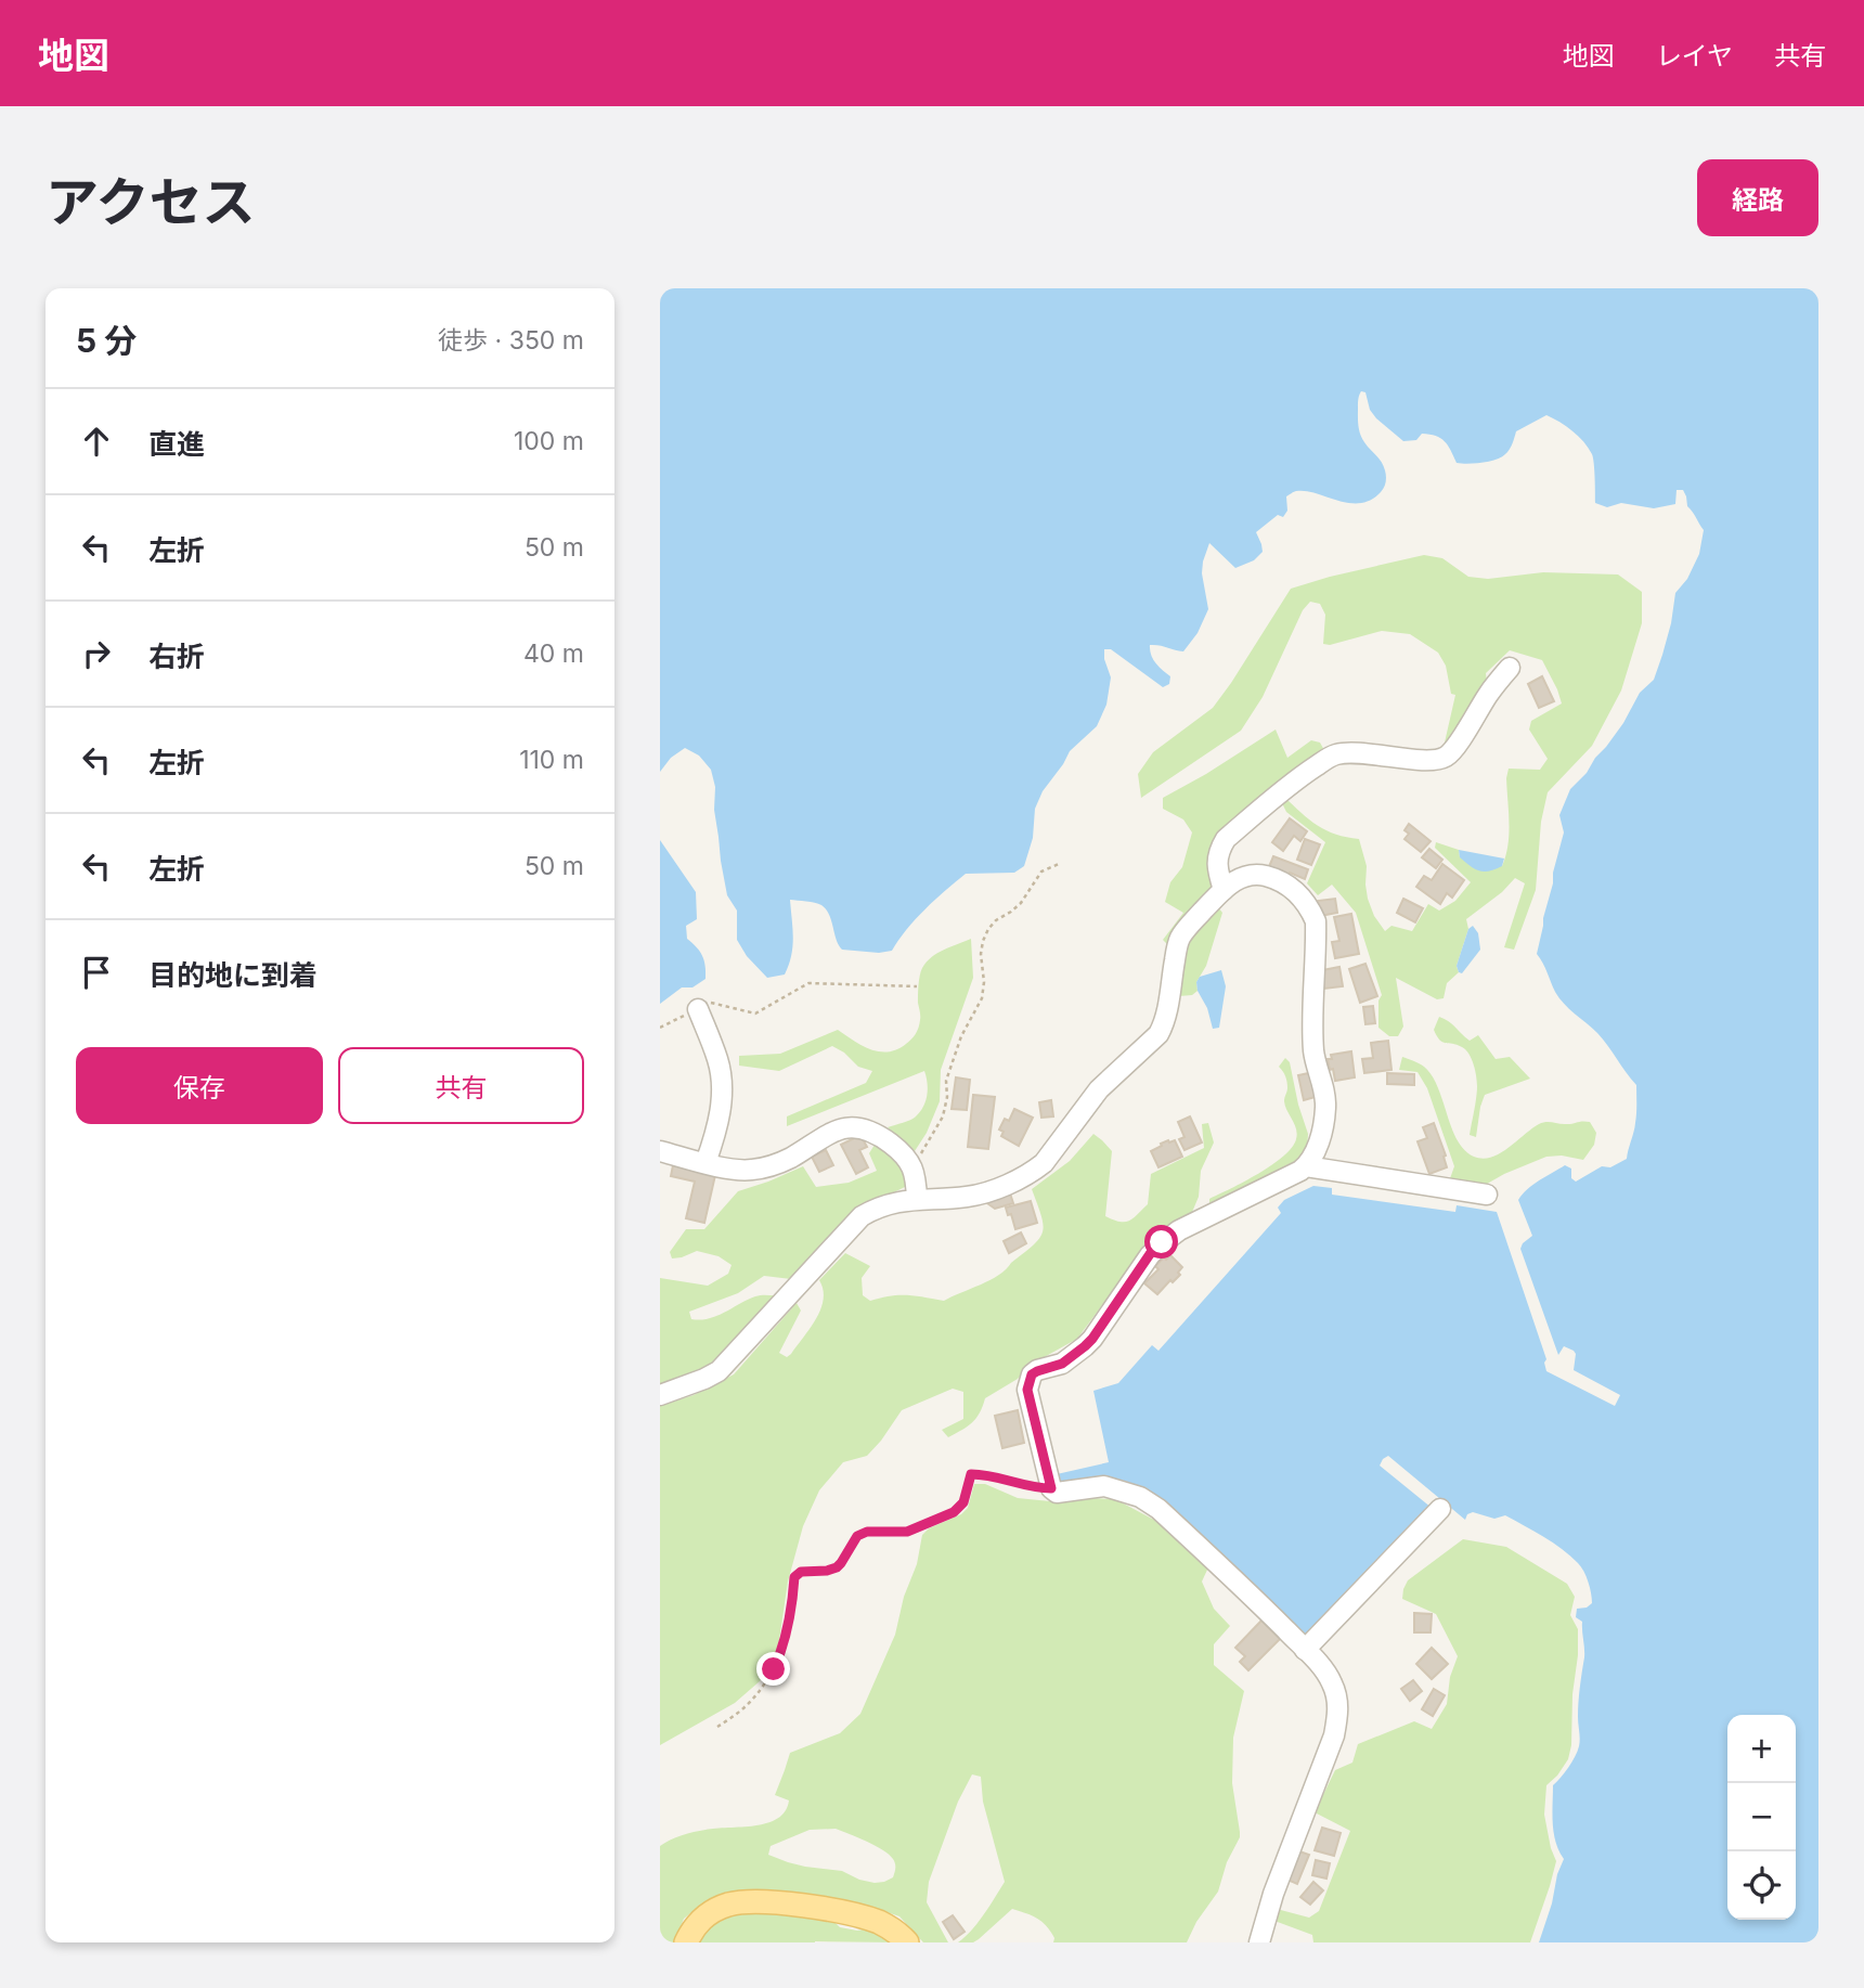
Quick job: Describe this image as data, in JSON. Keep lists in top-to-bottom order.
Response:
{
  "page": {
    "header": "地図",
    "nav": ["地図", "レイヤ", "共有"],
    "title": "アクセス",
    "buttons": [
      "経路",
      ["保存", "共有"]
    ],
    "heading": ["5 分", "徒歩 · 350 m"],
    "list": [
      ["直進", "100 m"],
      ["左折", "50 m"],
      ["右折", "40 m"],
      ["左折", "110 m"],
      ["左折", "50 m"],
      "目的地に到着"
    ],
    "map_buttons": ["+", "−"]
  }
}
